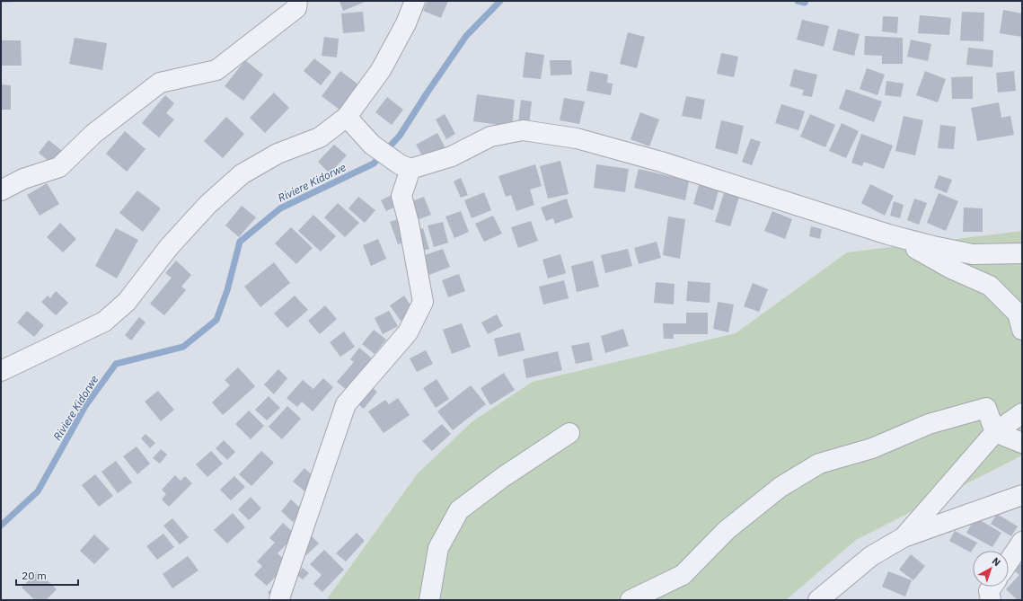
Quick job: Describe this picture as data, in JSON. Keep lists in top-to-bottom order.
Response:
{
  "water": ["Riviere Kidorwe"],
  "scale_bar": "20 m",
  "north": "top right"
}
